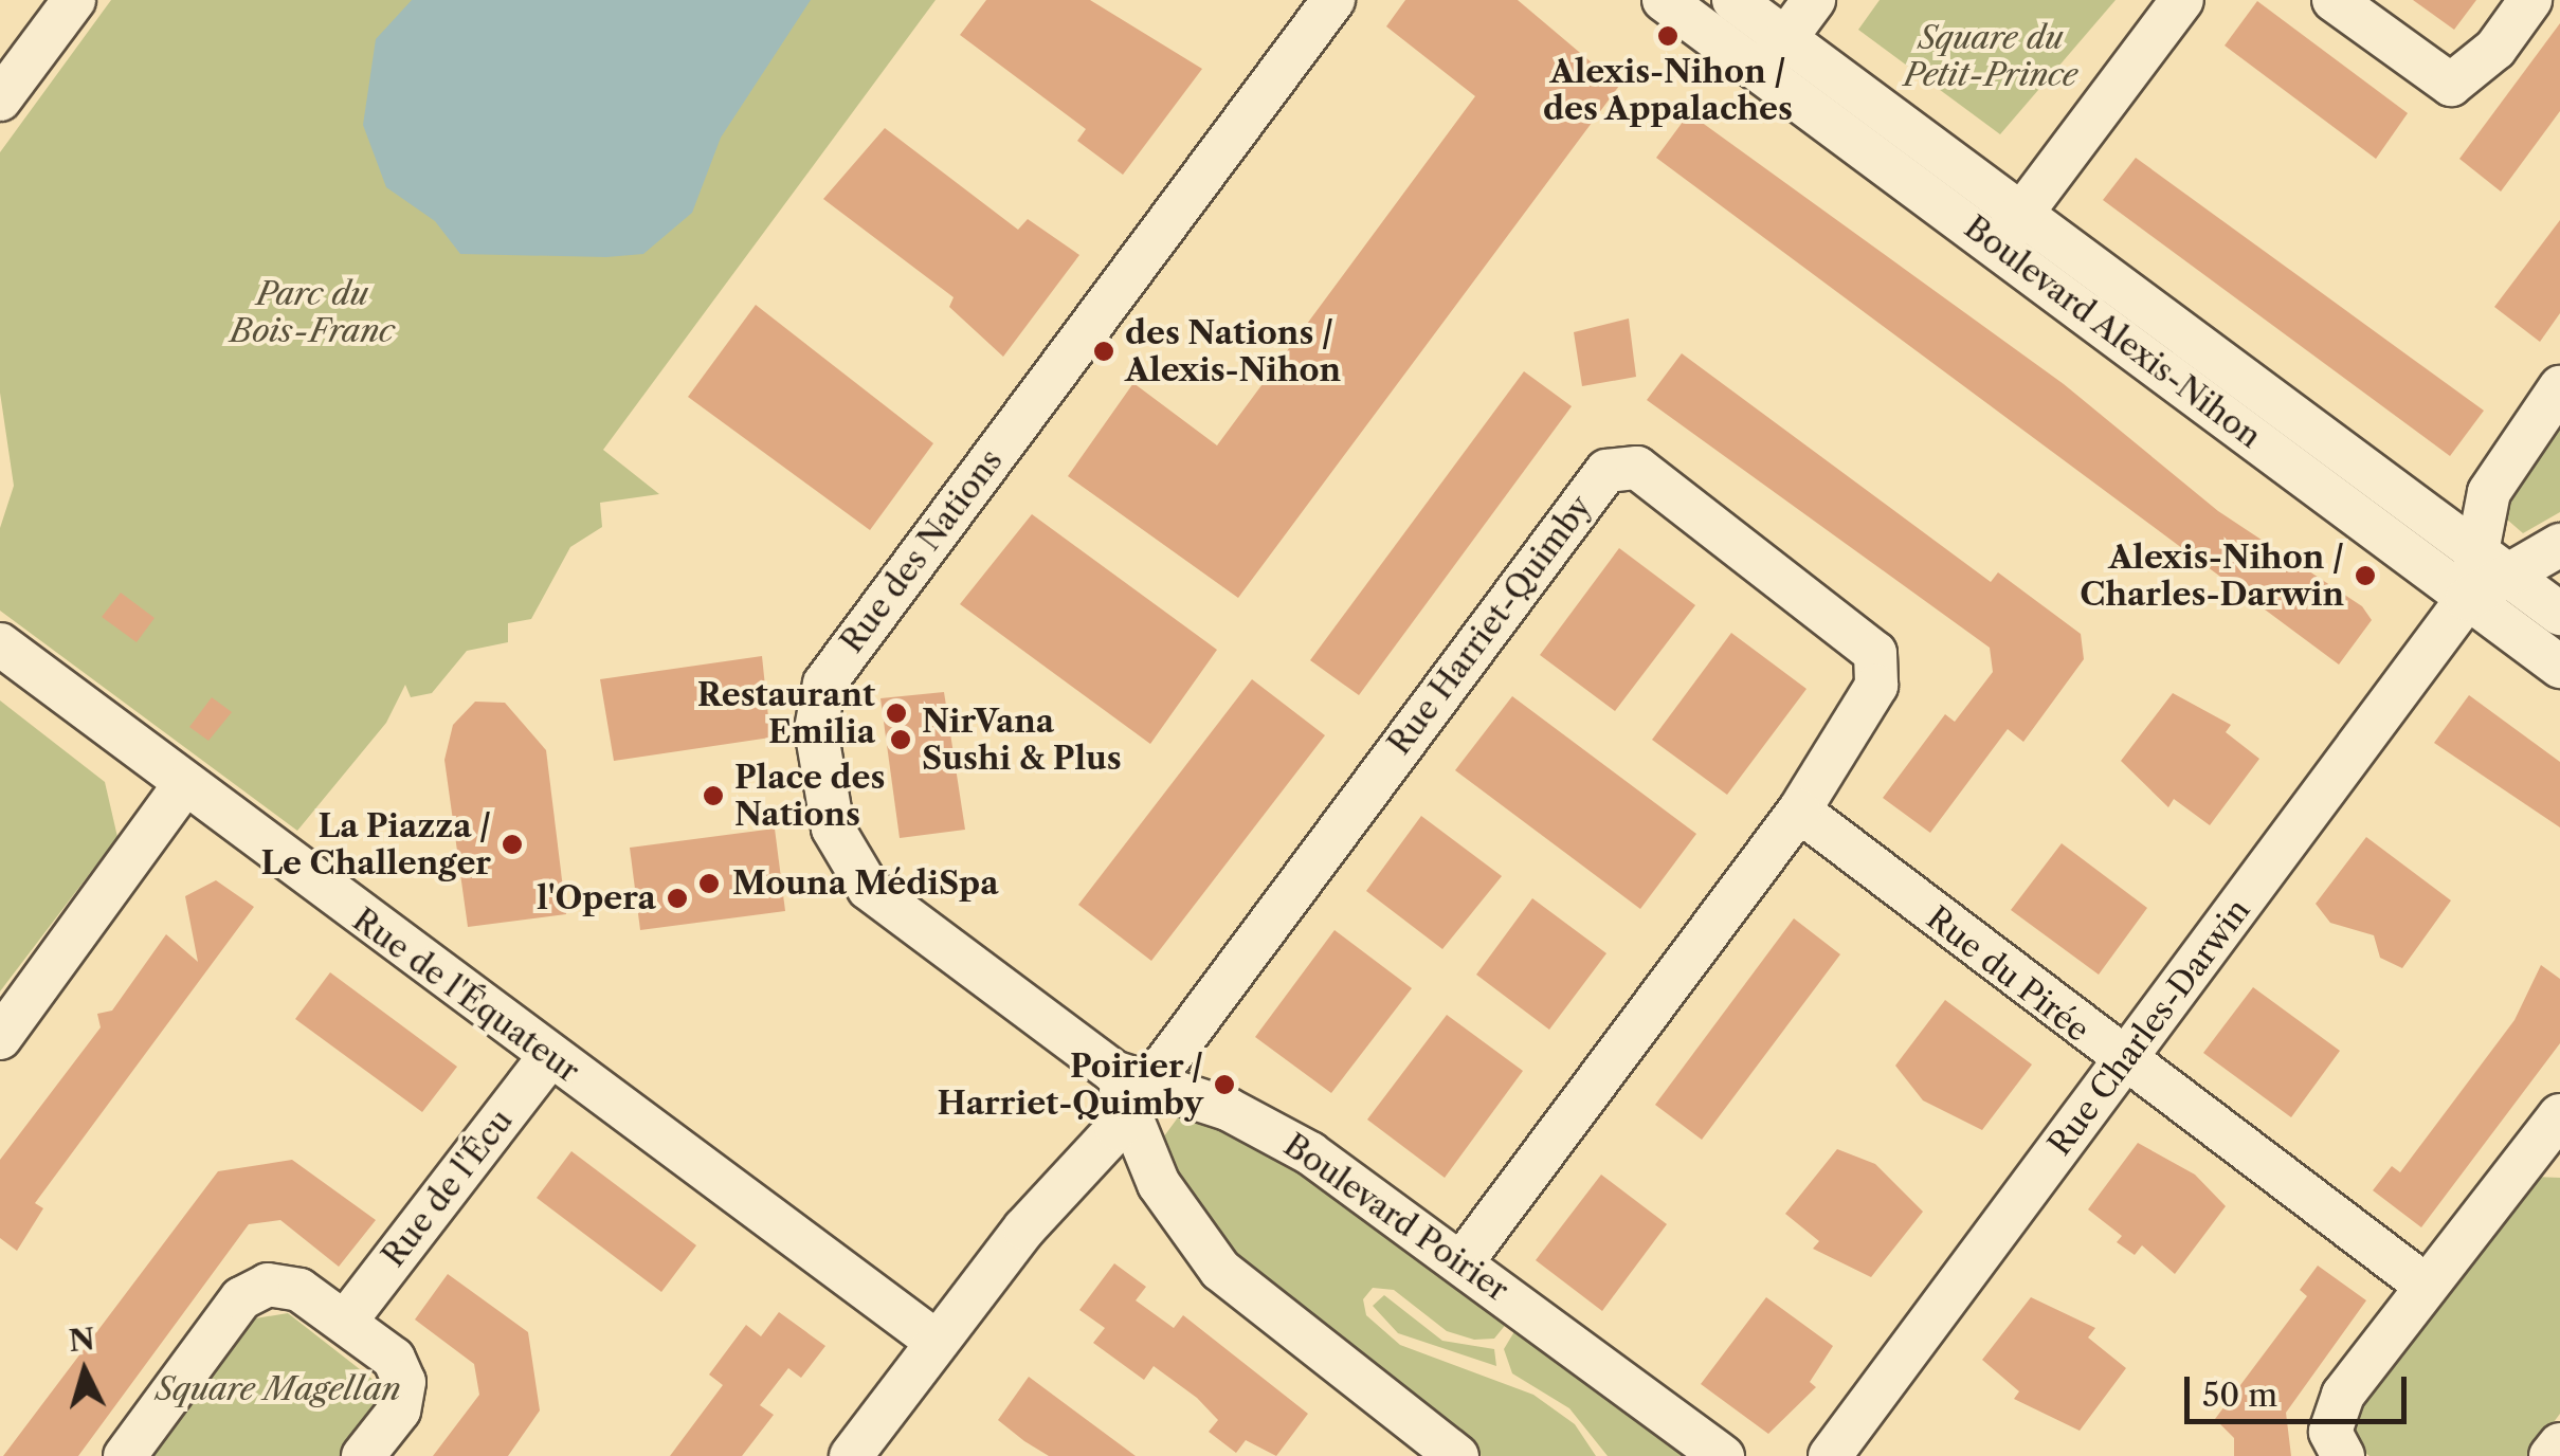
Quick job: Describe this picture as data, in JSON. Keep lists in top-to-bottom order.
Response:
{
  "streets": {
    "street": [
      "Boulevard Alexis-Nihon",
      "Rue des Nations",
      "Rue Harriet-Quimby",
      "Rue du Pirée",
      "Rue de l'Équateur",
      "Rue Charles-Darwin",
      "Rue de l'Écu",
      "Boulevard Poirier"
    ]
  },
  "crossings": [
    ["Boulevard Alexis-Nihon", "Rue Charles-Darwin"],
    ["Rue des Nations", "Rue Harriet-Quimby"],
    ["Rue des Nations", "Boulevard Poirier"],
    ["Rue Harriet-Quimby", "Rue du Pirée"],
    ["Rue Harriet-Quimby", "Rue de l'Équateur"],
    ["Rue Harriet-Quimby", "Boulevard Poirier"],
    ["Rue du Pirée", "Rue Charles-Darwin"],
    ["Rue de l'Équateur", "Rue de l'Écu"]
  ],
  "parks": ["Square du Petit-Prince", "Parc du Bois-Franc", "Square Magellan"],
  "places": [
    "Alexis-Nihon / des Appalaches",
    "des Nations / Alexis-Nihon",
    "Alexis-Nihon / Charles-Darwin",
    "Restaurant Emilia",
    "NirVana Sushi & Plus",
    "Place des Nations",
    "La Piazza / Le Challenger",
    "Mouna MédiSpa",
    "l'Opera",
    "Poirier / Harriet-Quimby"
  ],
  "scale_bar": "50 m",
  "north": "top"
}
